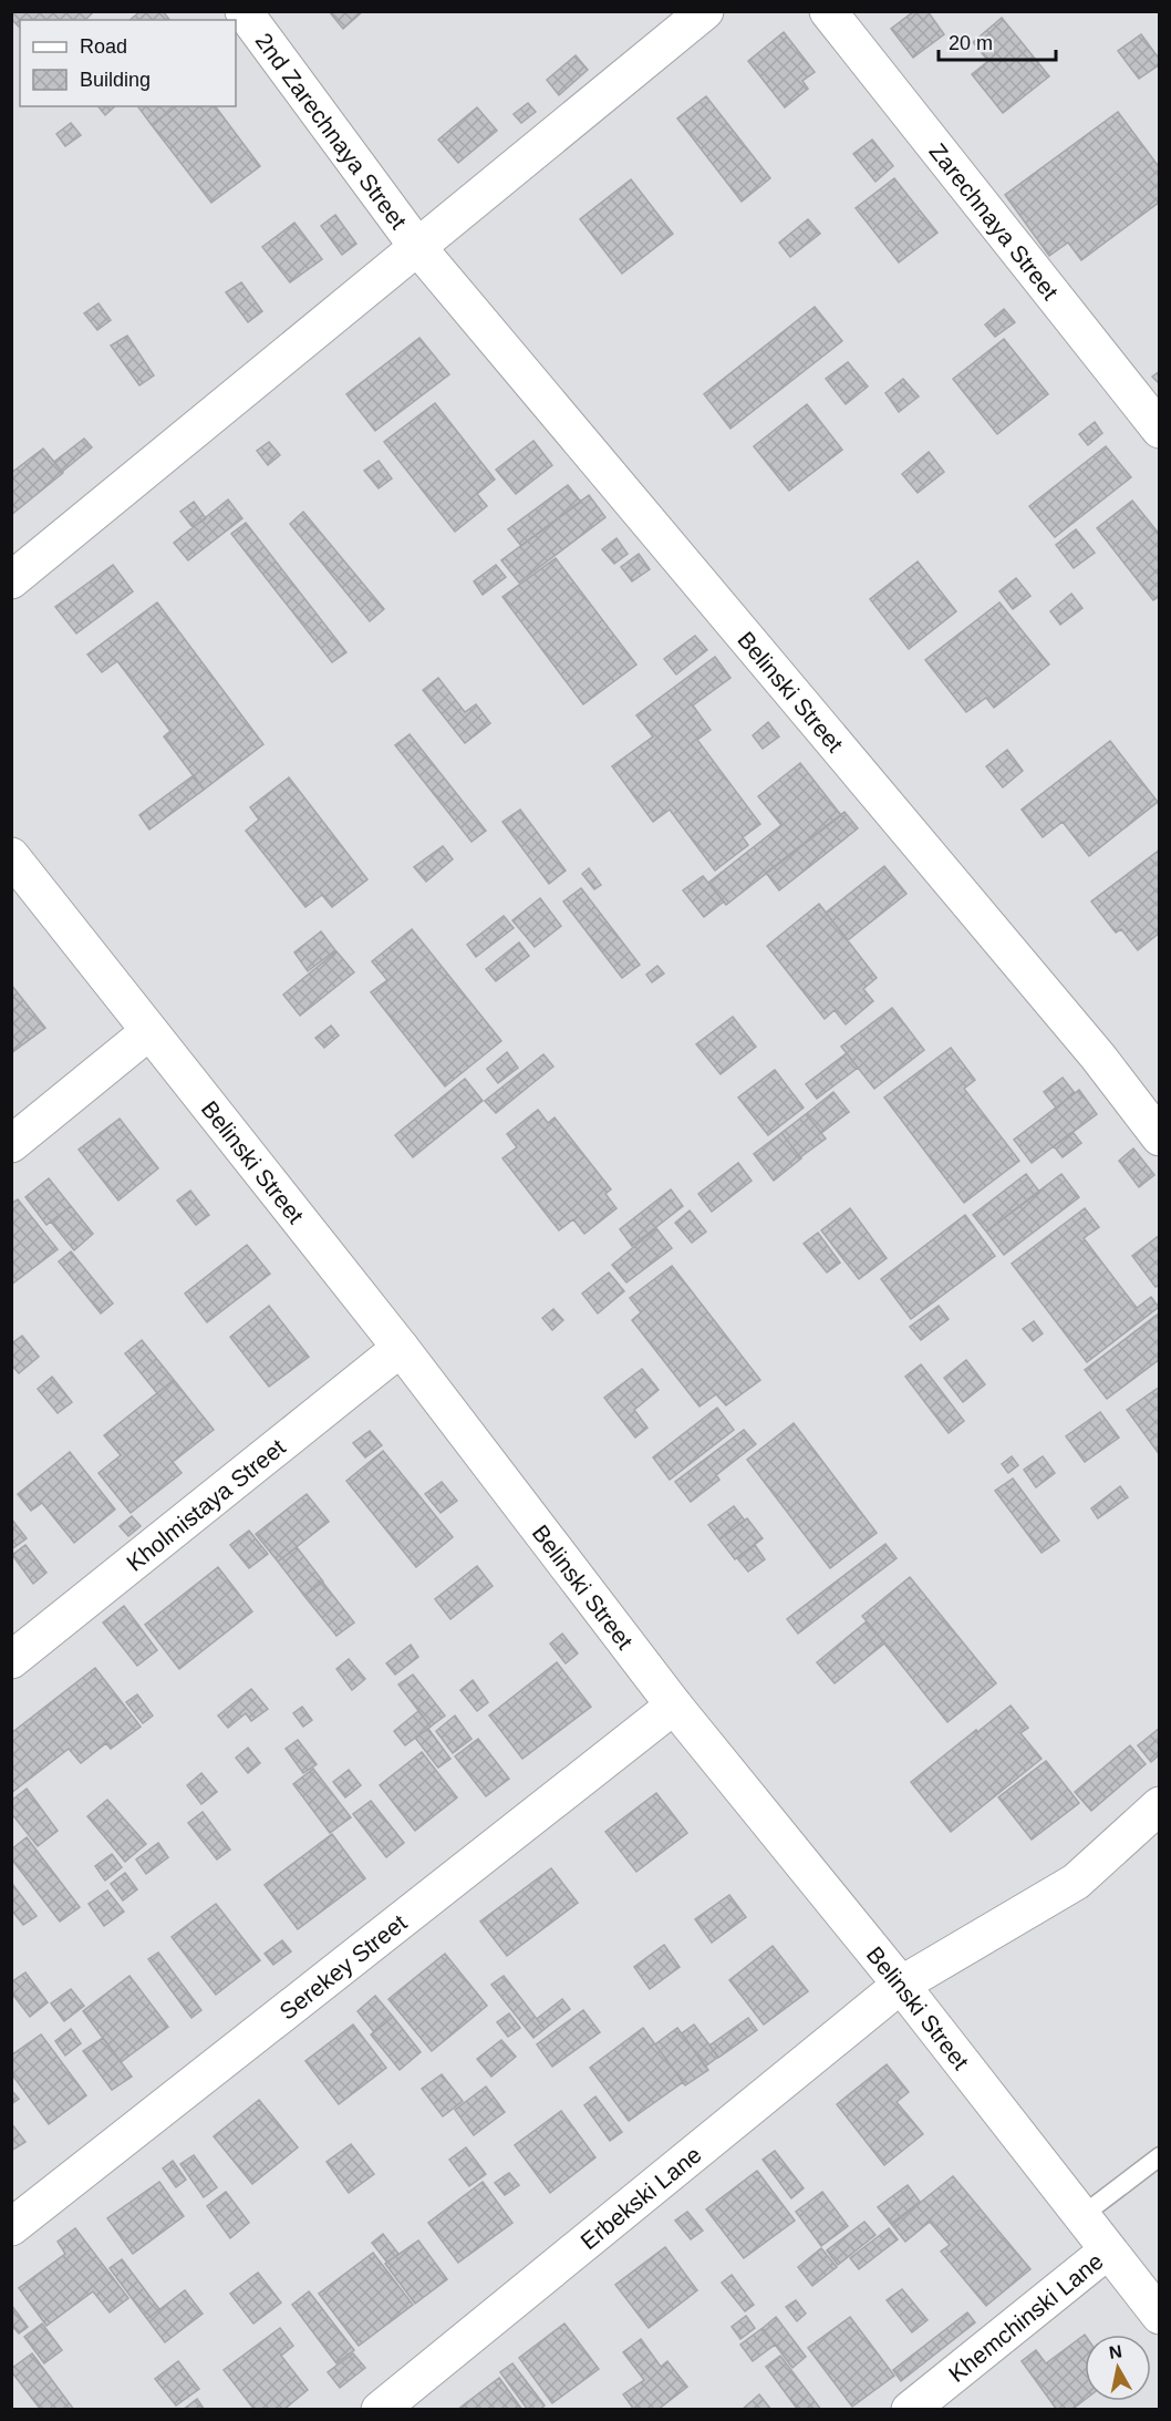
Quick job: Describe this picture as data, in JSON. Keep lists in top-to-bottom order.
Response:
{
  "streets": {
    "street": [
      "2nd Zarechnaya Street",
      "Zarechnaya Street",
      "Belinski Street",
      "Kholmistaya Street",
      "Serekey Street",
      "Erbekski Lane",
      "Khemchinski Lane"
    ]
  },
  "crossings": [
    ["2nd Zarechnaya Street", "Belinski Street"],
    ["Belinski Street", "Kholmistaya Street"],
    ["Belinski Street", "Serekey Street"],
    ["Belinski Street", "Erbekski Lane"],
    ["Belinski Street", "Khemchinski Lane"]
  ],
  "legend": ["Road", "Building"],
  "scale_bar": "20 m",
  "north": "top"
}
